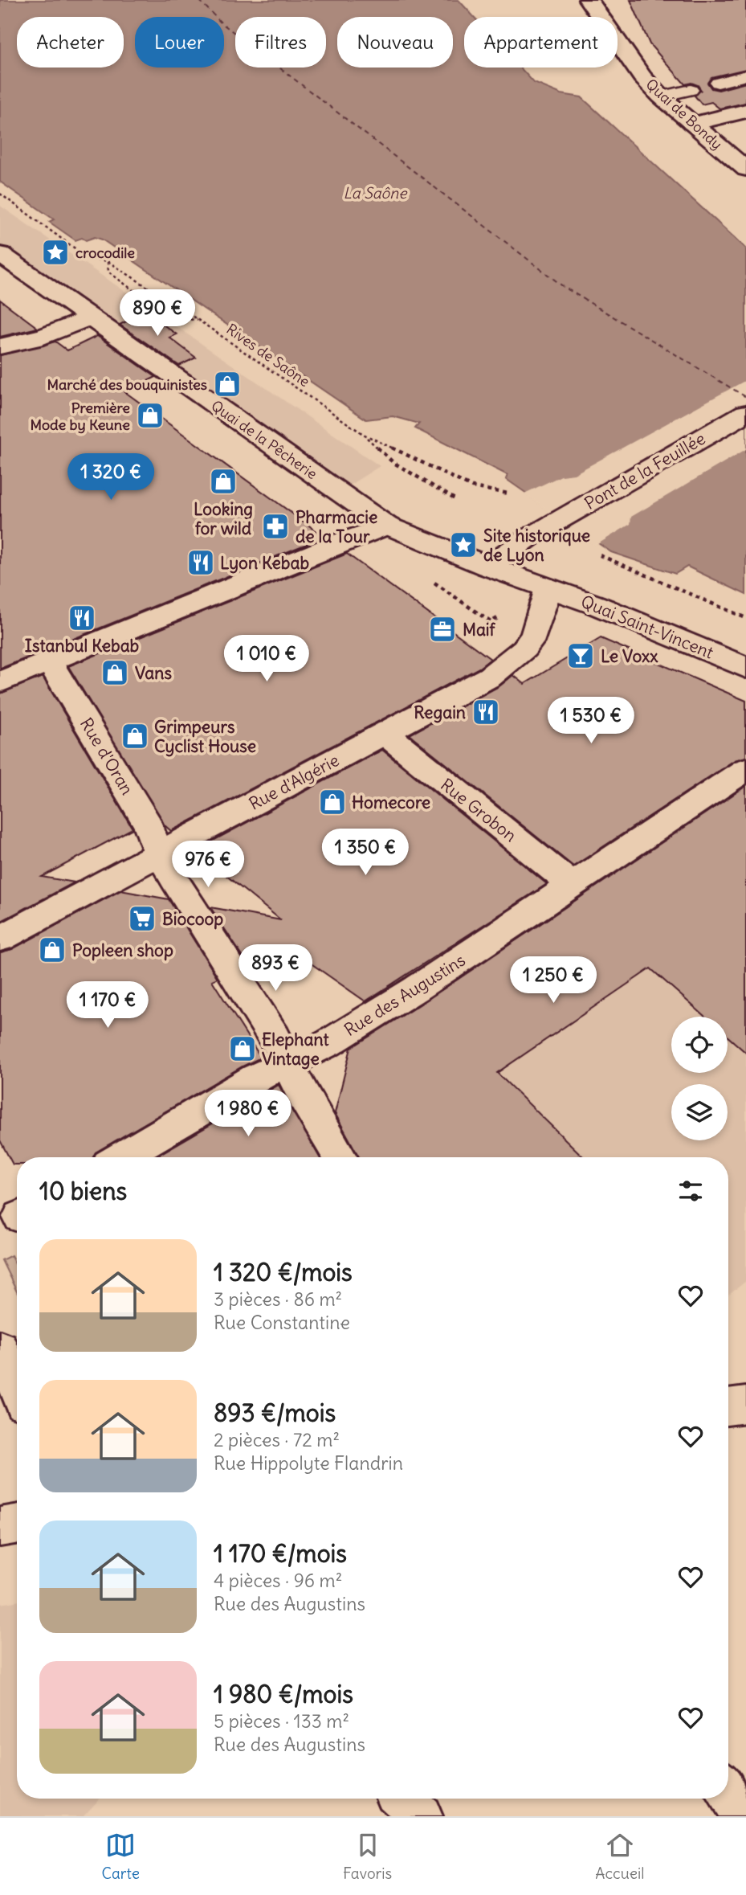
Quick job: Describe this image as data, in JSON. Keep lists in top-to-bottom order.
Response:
{
  "streets": {
    "street": [
      "Quai de Bondy",
      "Quai de la Pêcherie",
      "Pont de la Feuillée",
      "Quai Saint-Vincent",
      "Rue d'Oran",
      "Rue d'Algérie",
      "Rue Grobon",
      "Rue des Augustins"
    ],
    "path": ["Rives de Saône"]
  },
  "crossings": [
    ["Quai de la Pêcherie", "Pont de la Feuillée"],
    ["Quai de la Pêcherie", "Quai Saint-Vincent"],
    ["Quai de la Pêcherie", "Rue d'Algérie"],
    ["Quai Saint-Vincent", "Rue d'Algérie"],
    ["Rue d'Oran", "Rue d'Algérie"],
    ["Rue d'Oran", "Rue des Augustins"],
    ["Rue d'Algérie", "Rue Grobon"],
    ["Rue Grobon", "Rue des Augustins"]
  ],
  "water": ["La Saône"],
  "places": {
    "place": ["crocodile", "Site historique de Lyon"],
    "shop": [
      "Marché des bouquinistes",
      "Première Mode by Keune",
      "Looking for wild",
      "Vans",
      "Grimpeurs Cyclist House",
      "Homecore",
      "Popleen shop",
      "Elephant Vintage"
    ],
    "pharmacy": ["Pharmacie de la Tour"],
    "restaurant": ["Lyon Kebab", "Istanbul Kebab", "Regain"],
    "office": ["Maif"],
    "bar": ["Le Voxx"],
    "supermarket": ["Biocoop"]
  },
  "page": {
    "chip": [
      "Acheter",
      "Louer",
      "Filtres",
      "Nouveau",
      "Appartement"
    ],
    "price": [
      "890 €",
      "1 320 €",
      "1 010 €",
      "1 530 €",
      "1 350 €",
      "976 €",
      "893 €",
      "1 250 €",
      "1 170 €",
      "1 980 €"
    ],
    "heading": "10 biens",
    "list": [
      {
        "name": "1 320 €/mois",
        "note": "3 pièces · 86 m² · Rue Constantine"
      },
      {
        "name": "893 €/mois",
        "note": "2 pièces · 72 m² · Rue Hippolyte Flandrin"
      },
      {
        "name": "1 170 €/mois",
        "note": "4 pièces · 96 m² · Rue des Augustins"
      },
      {
        "name": "1 980 €/mois",
        "note": "5 pièces · 133 m² · Rue des Augustins"
      }
    ],
    "tabs": ["Carte", "Favoris", "Accueil"]
  }
}
